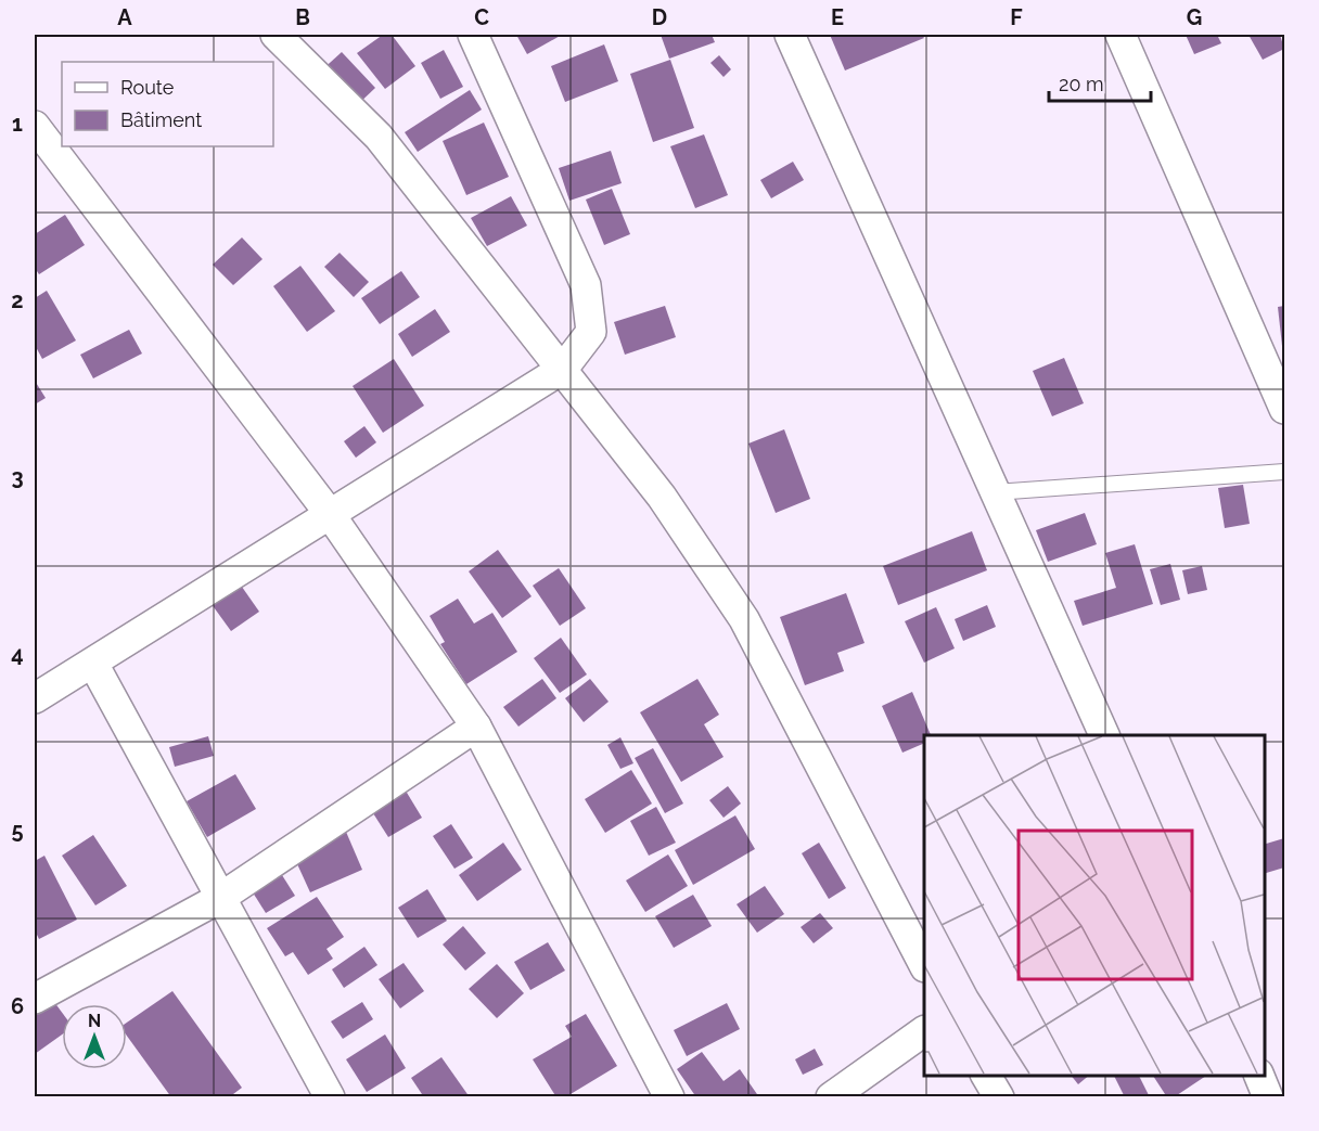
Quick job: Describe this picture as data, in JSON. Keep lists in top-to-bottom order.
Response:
{
  "legend": ["Route", "Bâtiment"],
  "scale_bar": "20 m",
  "north": "top",
  "grid": {
    "columns": [
      "A",
      "B",
      "C",
      "D",
      "E",
      "F",
      "G"
    ],
    "rows": [
      "1",
      "2",
      "3",
      "4",
      "5",
      "6"
    ]
  }
}
